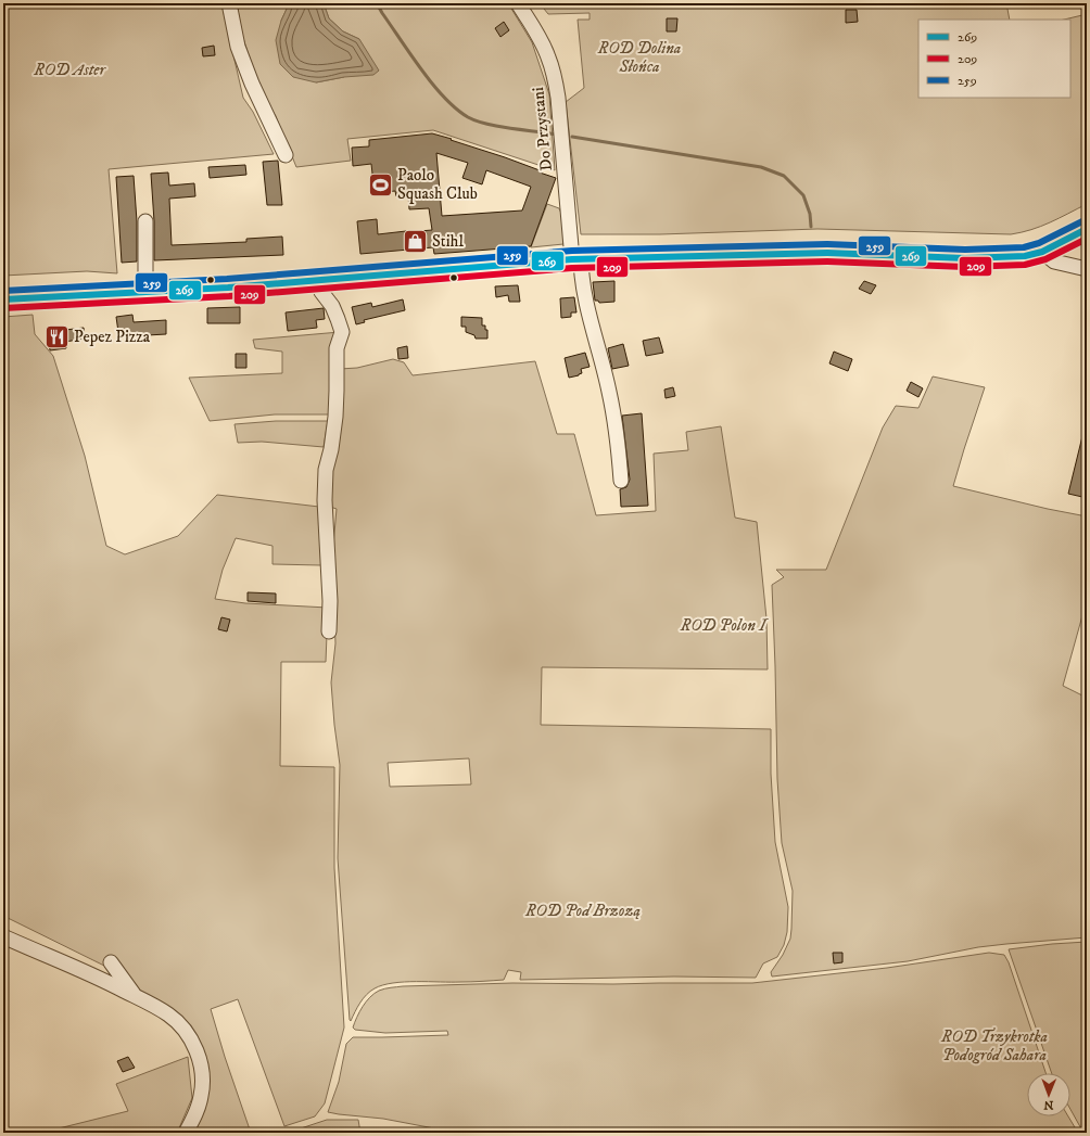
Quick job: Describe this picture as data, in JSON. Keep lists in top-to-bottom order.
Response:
{
  "streets": {
    "street": ["Do Przystani"]
  },
  "parks": [
    "ROD Dolina Słońca",
    "ROD Aster",
    "ROD Polon I",
    "ROD Pod Brzozą",
    "ROD Trzykrotka Podogród Sahara"
  ],
  "places": {
    "sports": ["Paolo Squash Club"],
    "shop": ["Stihl"],
    "restaurant": ["Pepez Pizza"]
  },
  "lines": ["transit line 259", "transit line 269", "transit line 209"],
  "legend": ["269", "209", "259"],
  "north": "bottom"
}
